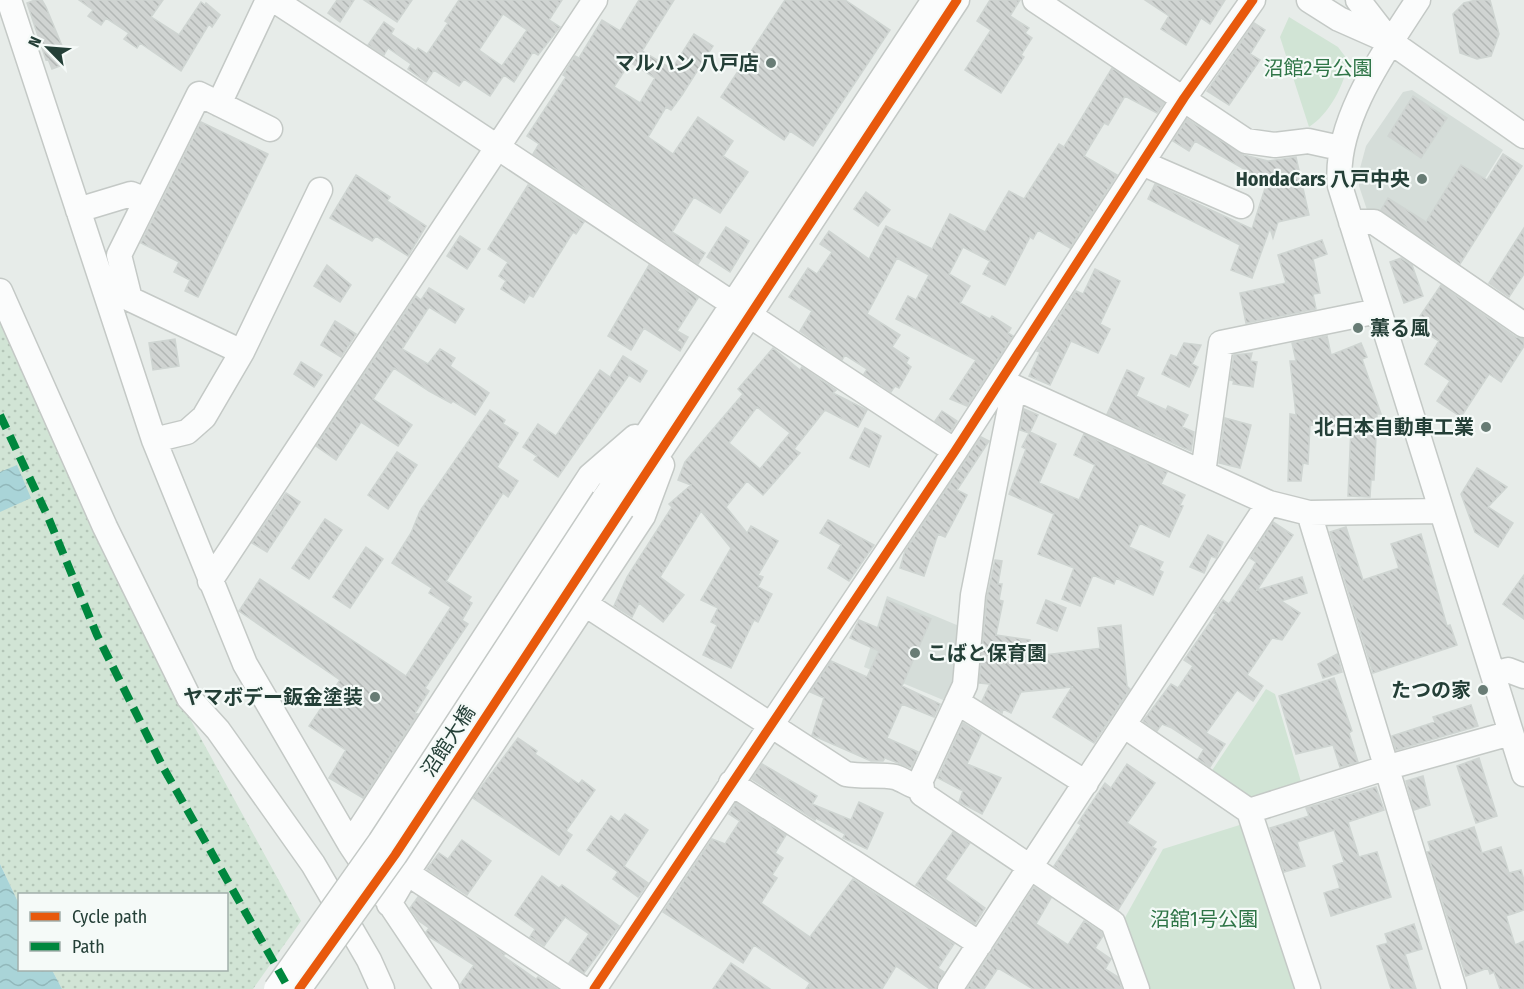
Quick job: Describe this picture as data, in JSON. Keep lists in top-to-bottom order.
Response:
{
  "streets": {
    "street": ["沼館大橋"]
  },
  "parks": ["沼館2号公園", "沼舘1号公園"],
  "places": [
    "マルハン 八戸店",
    "HondaCars 八戸中央",
    "薫る風",
    "北日本自動車工業",
    "こばと保育園",
    "たつの家",
    "ヤマボデー鈑金塗装"
  ],
  "legend": ["Cycle path", "Path"],
  "north": "top left"
}
